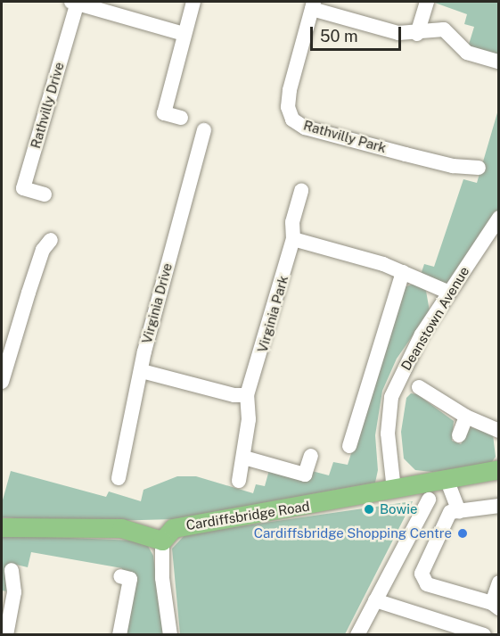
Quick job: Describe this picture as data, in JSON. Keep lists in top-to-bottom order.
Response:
{
  "streets": {
    "main road": ["Cardiffsbridge Road"],
    "street": [
      "Rathvilly Drive",
      "Rathvilly Park",
      "Virginia Drive",
      "Virginia Park",
      "Deanstown Avenue"
    ]
  },
  "crossings": [
    ["Deanstown Avenue", "Cardiffsbridge Road"]
  ],
  "places": ["Bowie", "Cardiffsbridge Shopping Centre"],
  "scale_bar": "50 m"
}
